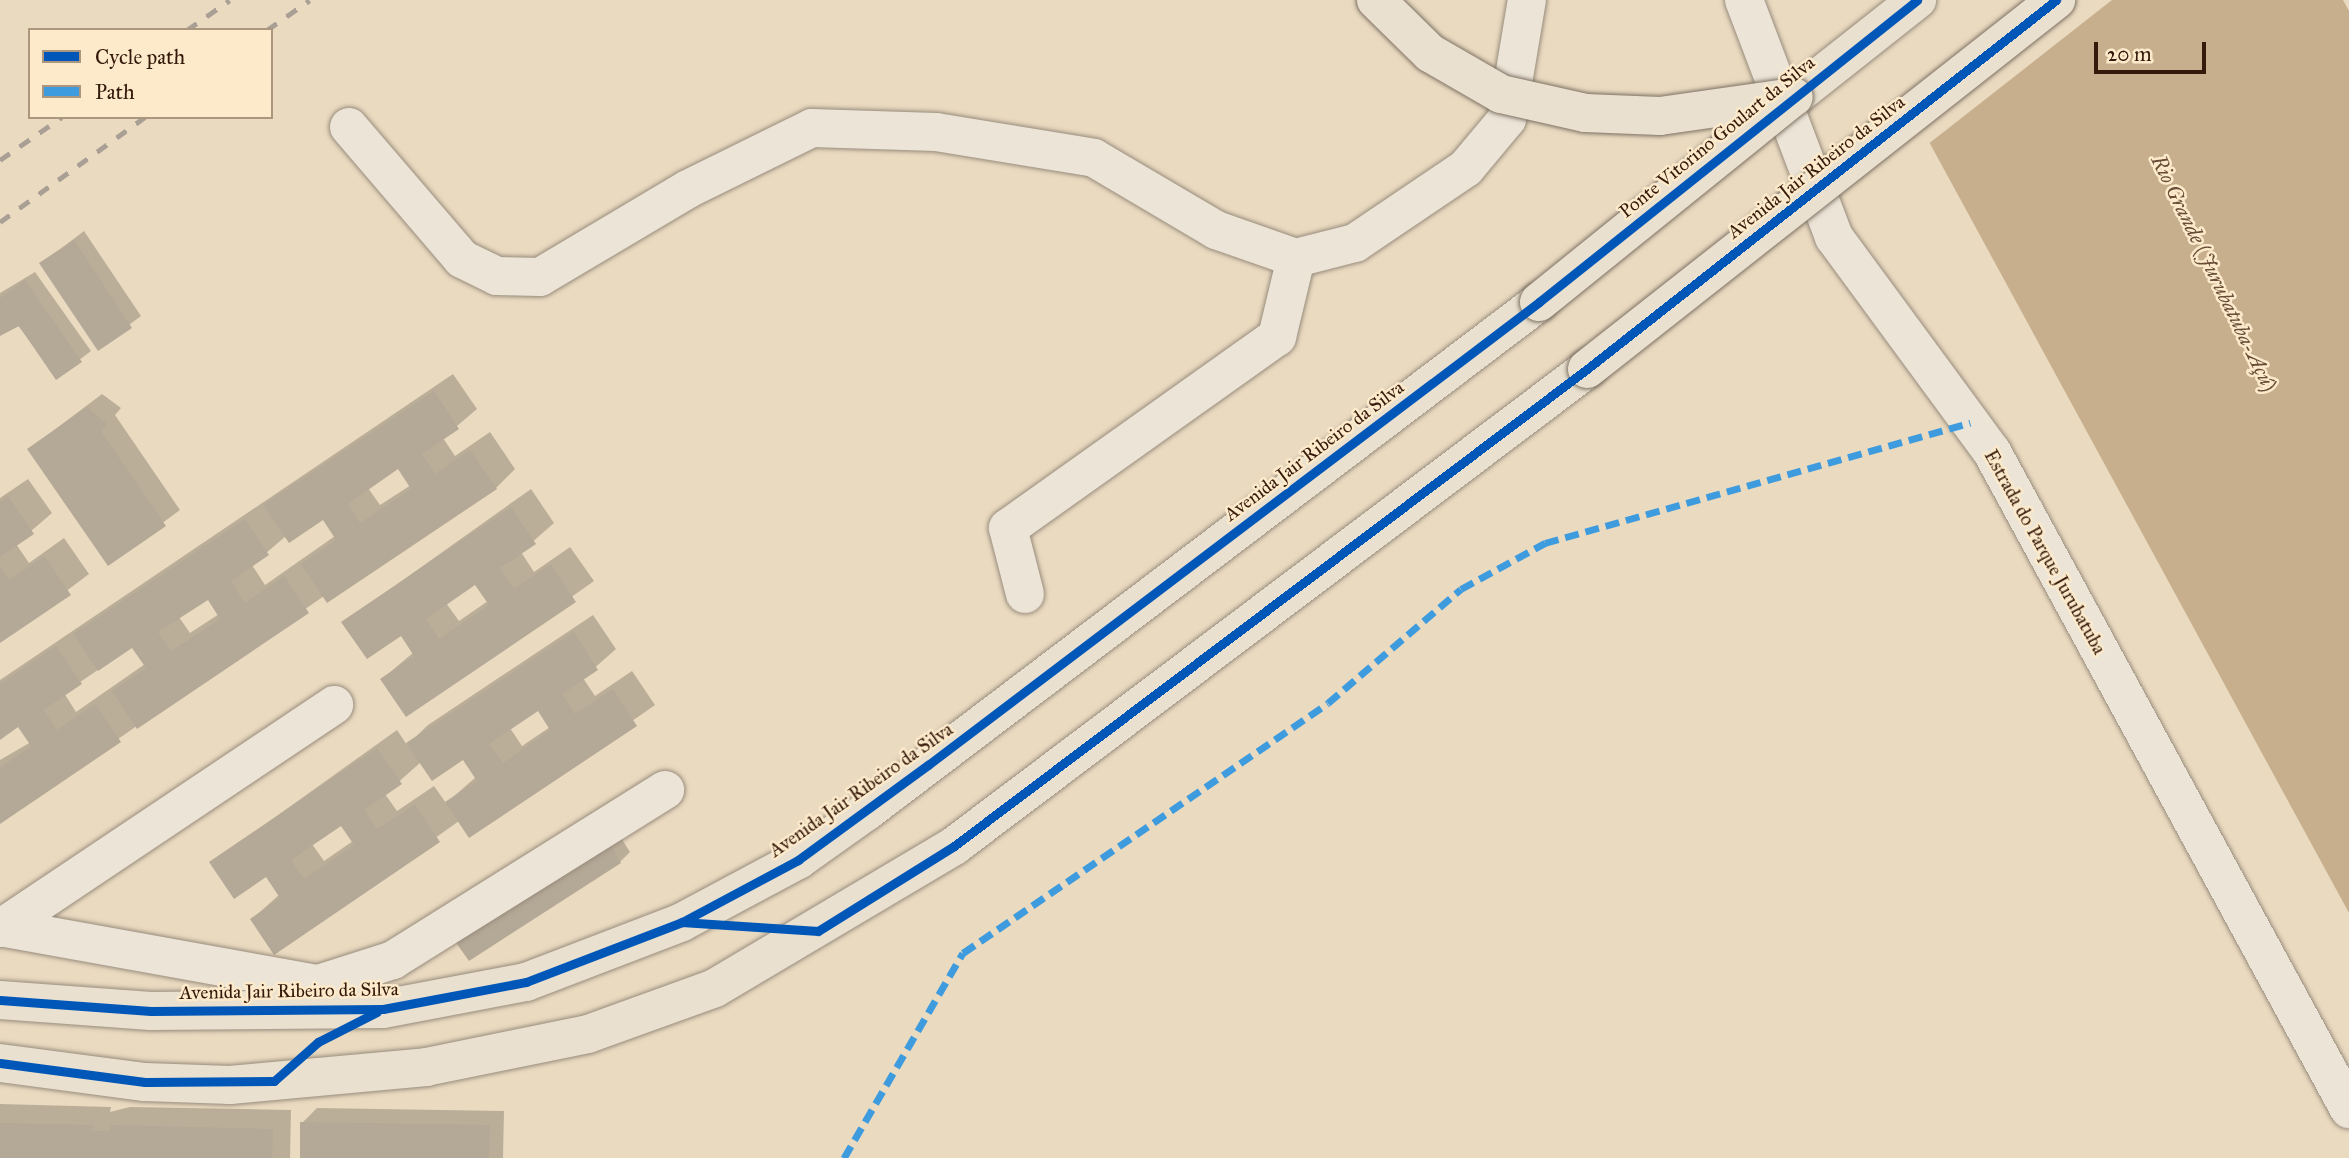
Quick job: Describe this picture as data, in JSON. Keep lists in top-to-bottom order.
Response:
{
  "streets": {
    "main road": ["Ponte Vitorino Goulart da Silva", "Avenida Jair Ribeiro da Silva"],
    "lane": ["Estrada do Parque Jurubatuba"]
  },
  "crossings": [
    ["Ponte Vitorino Goulart da Silva", "Avenida Jair Ribeiro da Silva"]
  ],
  "water": ["Rio Grande (Jurubatuba-Açú)"],
  "legend": ["Cycle path", "Path"],
  "scale_bar": "20 m"
}
